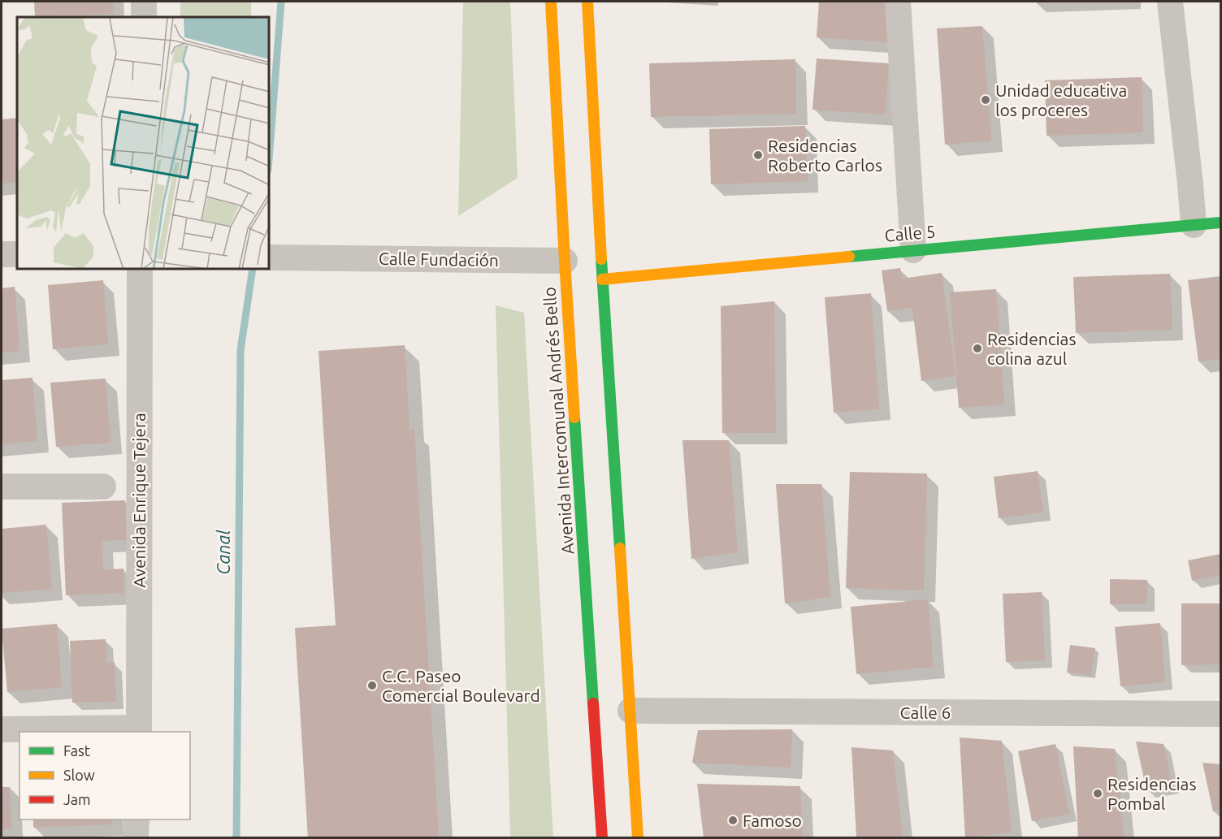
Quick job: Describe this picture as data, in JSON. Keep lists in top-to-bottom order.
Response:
{
  "streets": {
    "main road": ["Calle 5", "Avenida Intercomunal Andrés Bello"],
    "street": ["Calle Fundación", "Avenida Enrique Tejera", "Calle 6"]
  },
  "crossings": [
    ["Calle Fundación", "Avenida Intercomunal Andrés Bello"]
  ],
  "water": ["Canal"],
  "places": [
    "Unidad educativa los proceres",
    "Residencias Roberto Carlos",
    "Residencias colina azul",
    "C.C. Paseo Comercial Boulevard",
    "Residencias Pombal",
    "Famoso"
  ],
  "legend": ["Fast", "Slow", "Jam"]
}
